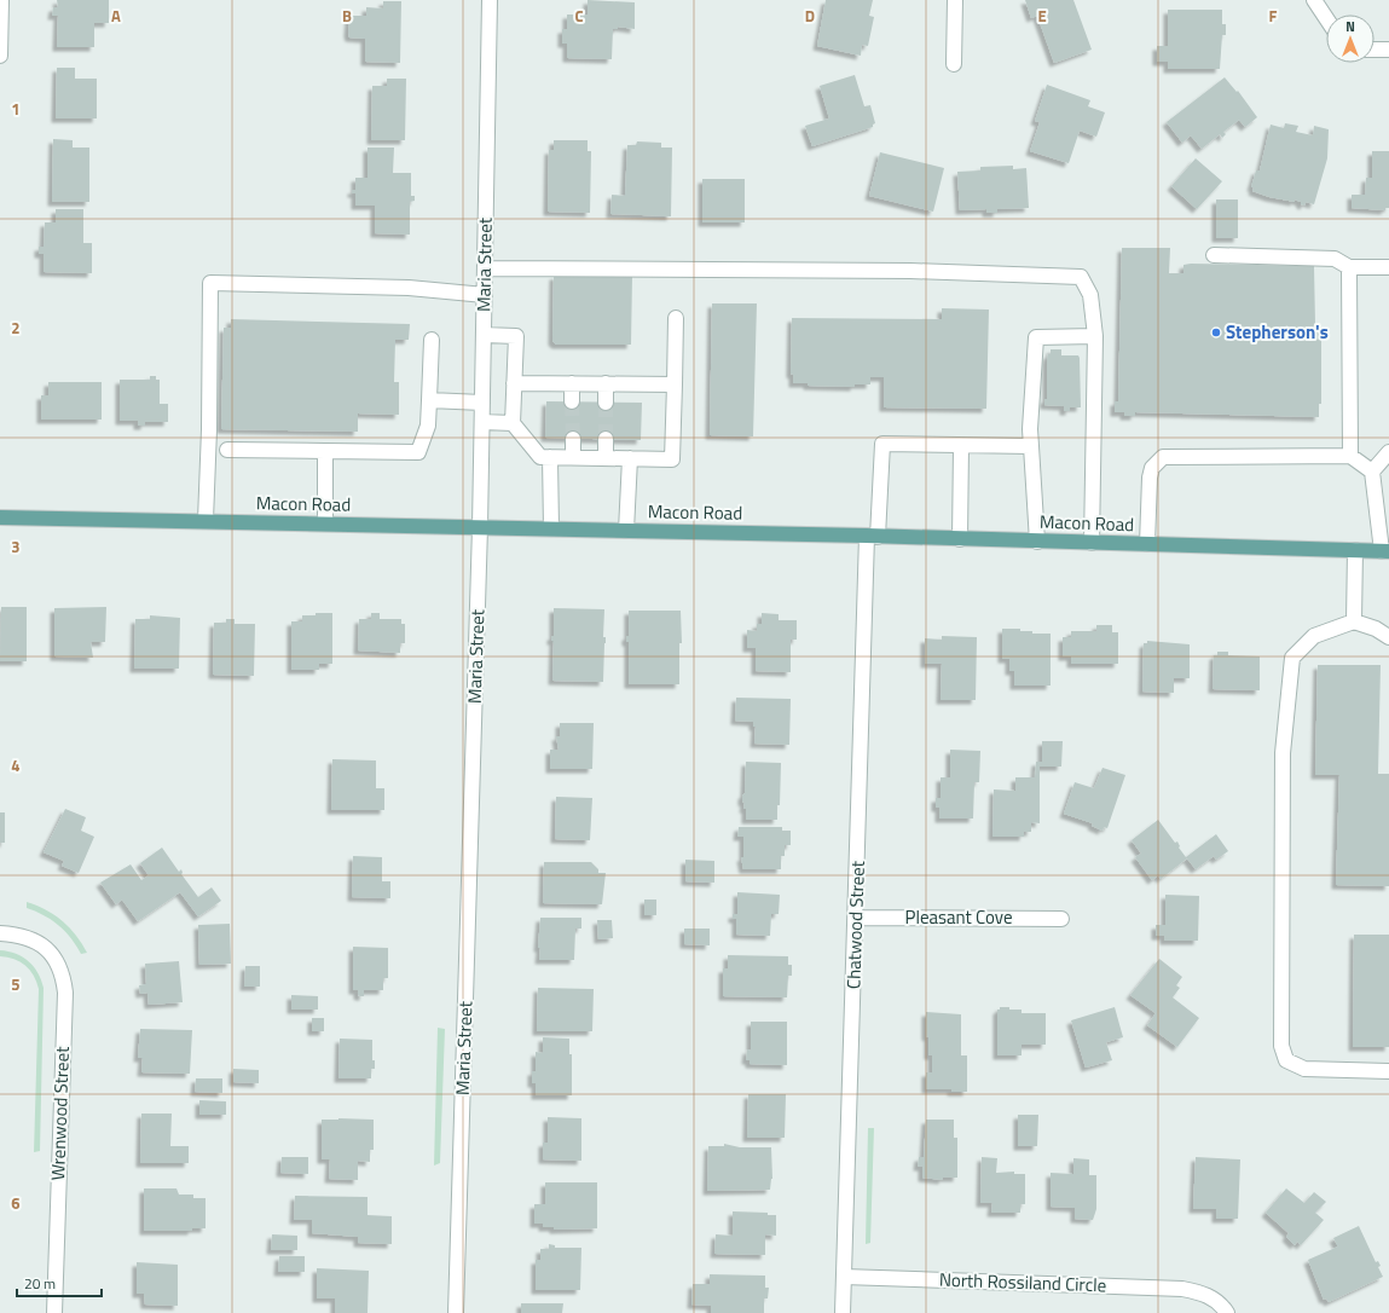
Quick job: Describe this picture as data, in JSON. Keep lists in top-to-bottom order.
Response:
{
  "streets": {
    "main road": ["Macon Road"],
    "street": [
      "Maria Street",
      "Pleasant Cove",
      "Chatwood Street",
      "Wrenwood Street",
      "North Rossiland Circle"
    ]
  },
  "crossings": [
    ["Maria Street", "Macon Road"],
    ["Macon Road", "Chatwood Street"],
    ["Pleasant Cove", "Chatwood Street"],
    ["Chatwood Street", "North Rossiland Circle"]
  ],
  "places": ["Stepherson's"],
  "scale_bar": "20 m",
  "north": "top",
  "grid": {
    "columns": [
      "A",
      "B",
      "C",
      "D",
      "E",
      "F"
    ],
    "rows": [
      "1",
      "2",
      "3",
      "4",
      "5",
      "6"
    ]
  }
}
